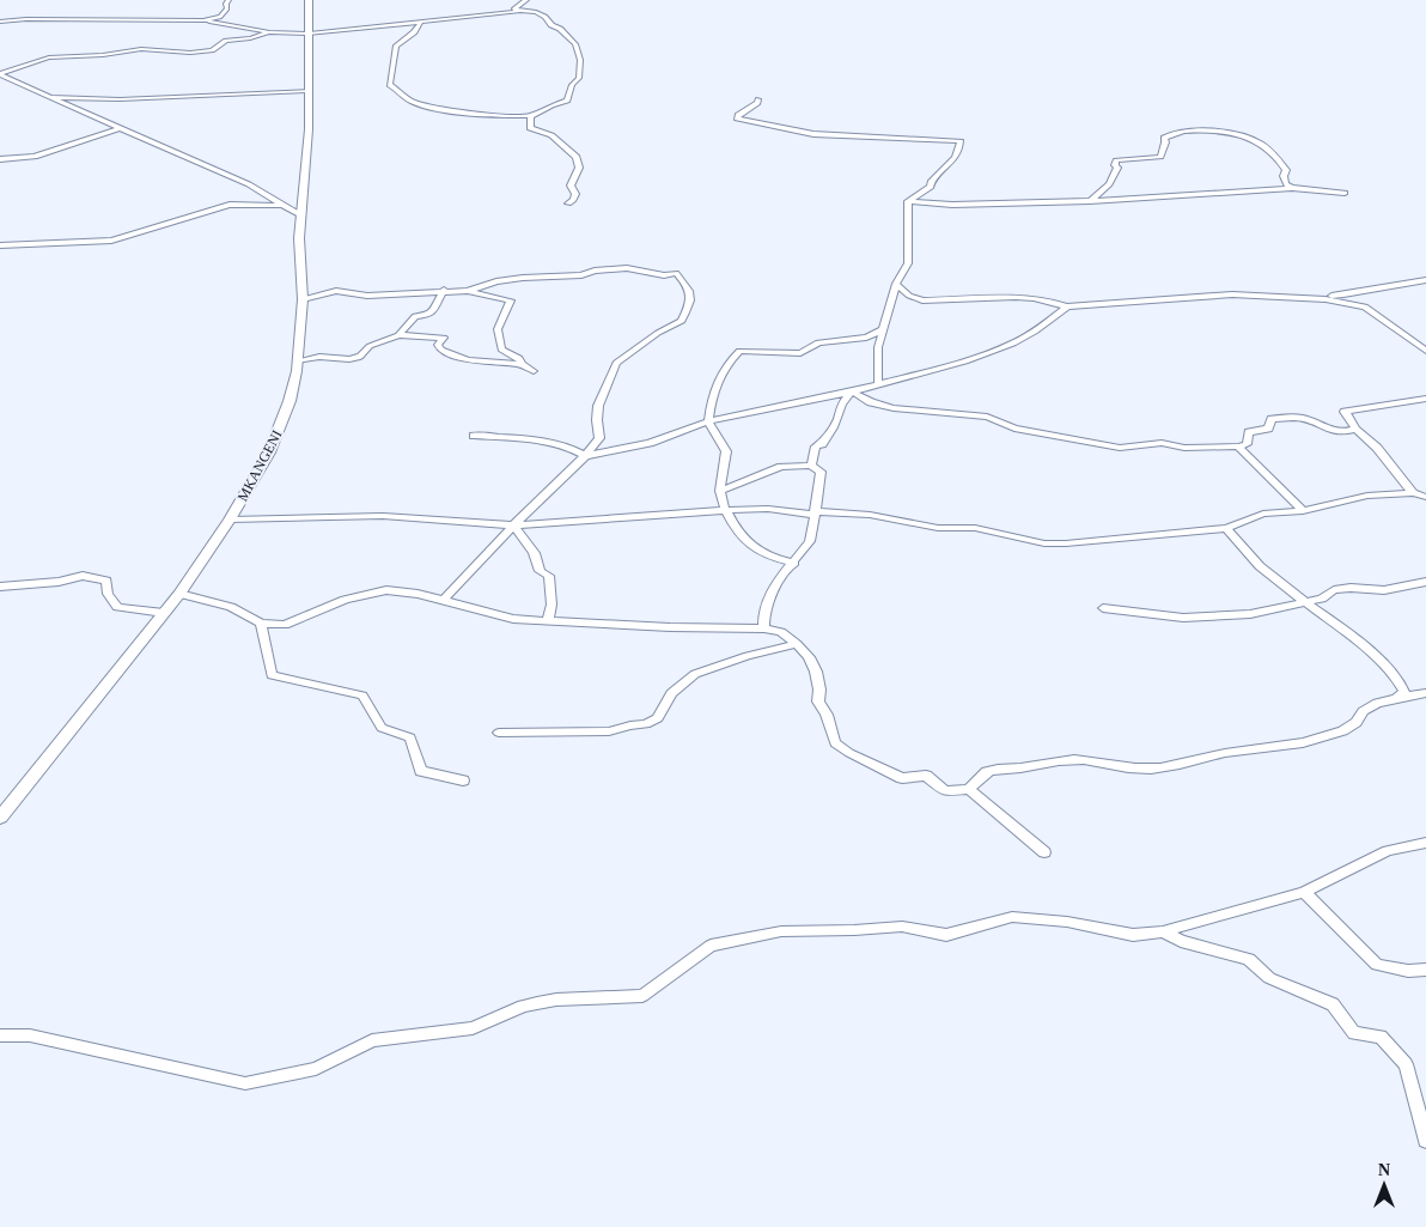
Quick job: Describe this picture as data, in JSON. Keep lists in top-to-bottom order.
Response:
{
  "streets": {
    "street": ["MKANGENI"]
  },
  "north": "top"
}
